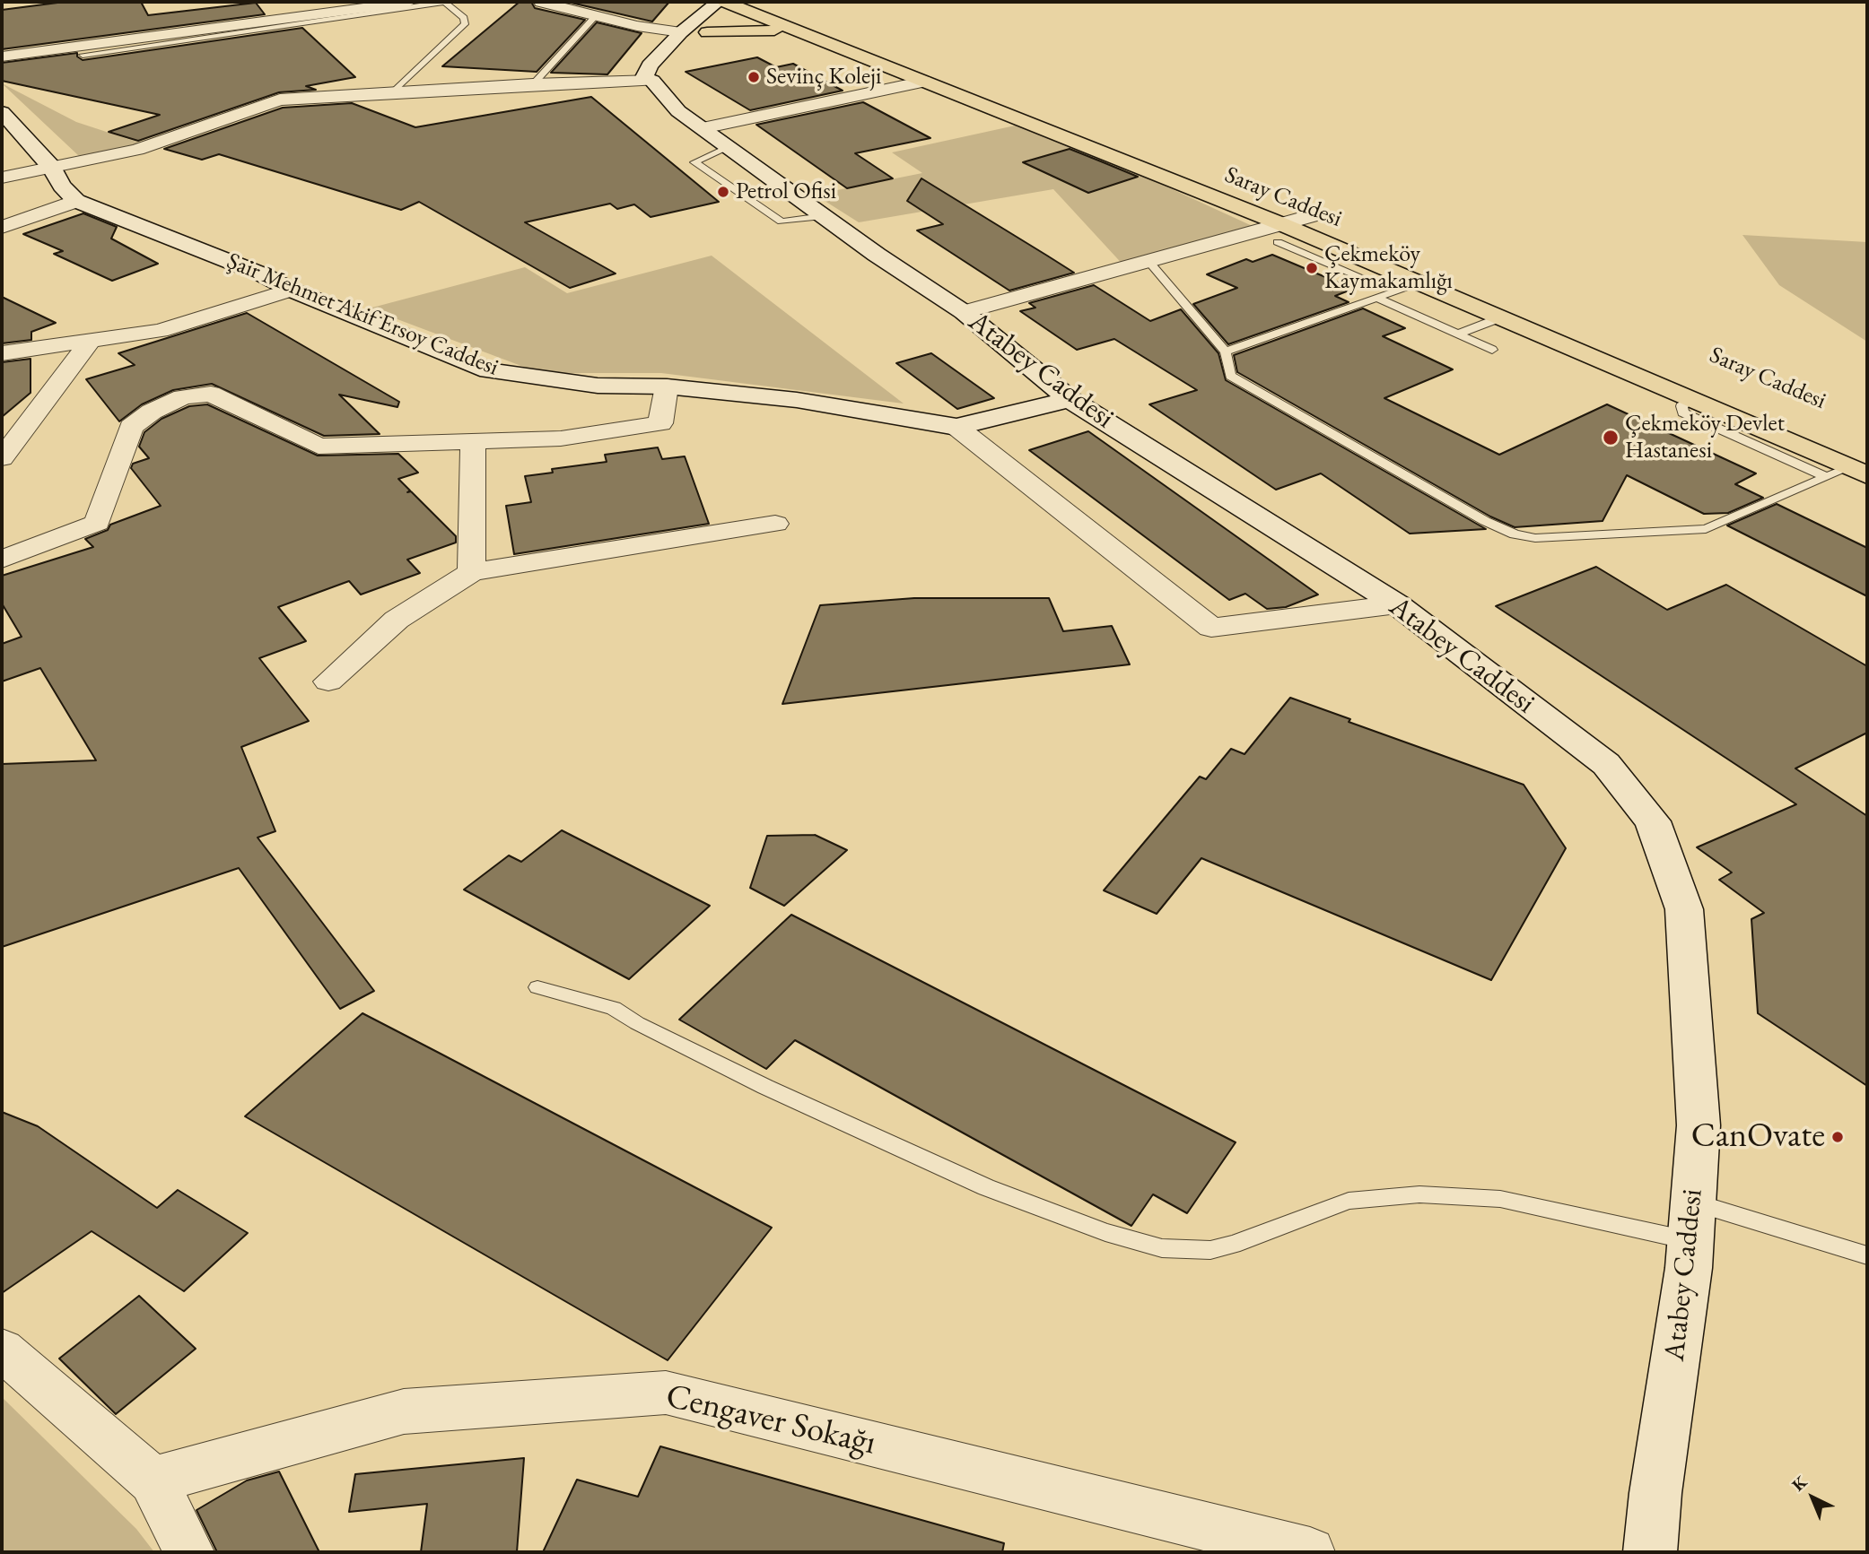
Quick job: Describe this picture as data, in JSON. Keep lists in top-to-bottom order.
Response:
{
  "streets": {
    "main road": ["Saray Caddesi", "Şair Mehmet Akif Ersoy Caddesi", "Atabey Caddesi"],
    "street": ["Cengaver Sokağı"]
  },
  "crossings": [
    ["Şair Mehmet Akif Ersoy Caddesi", "Atabey Caddesi"]
  ],
  "places": [
    "Sevinç Koleji",
    "Petrol Ofisi",
    "Çekmeköy Kaymakamlığı",
    "Çekmeköy Devlet Hastanesi",
    "CanOvate"
  ],
  "north": "top left"
}
